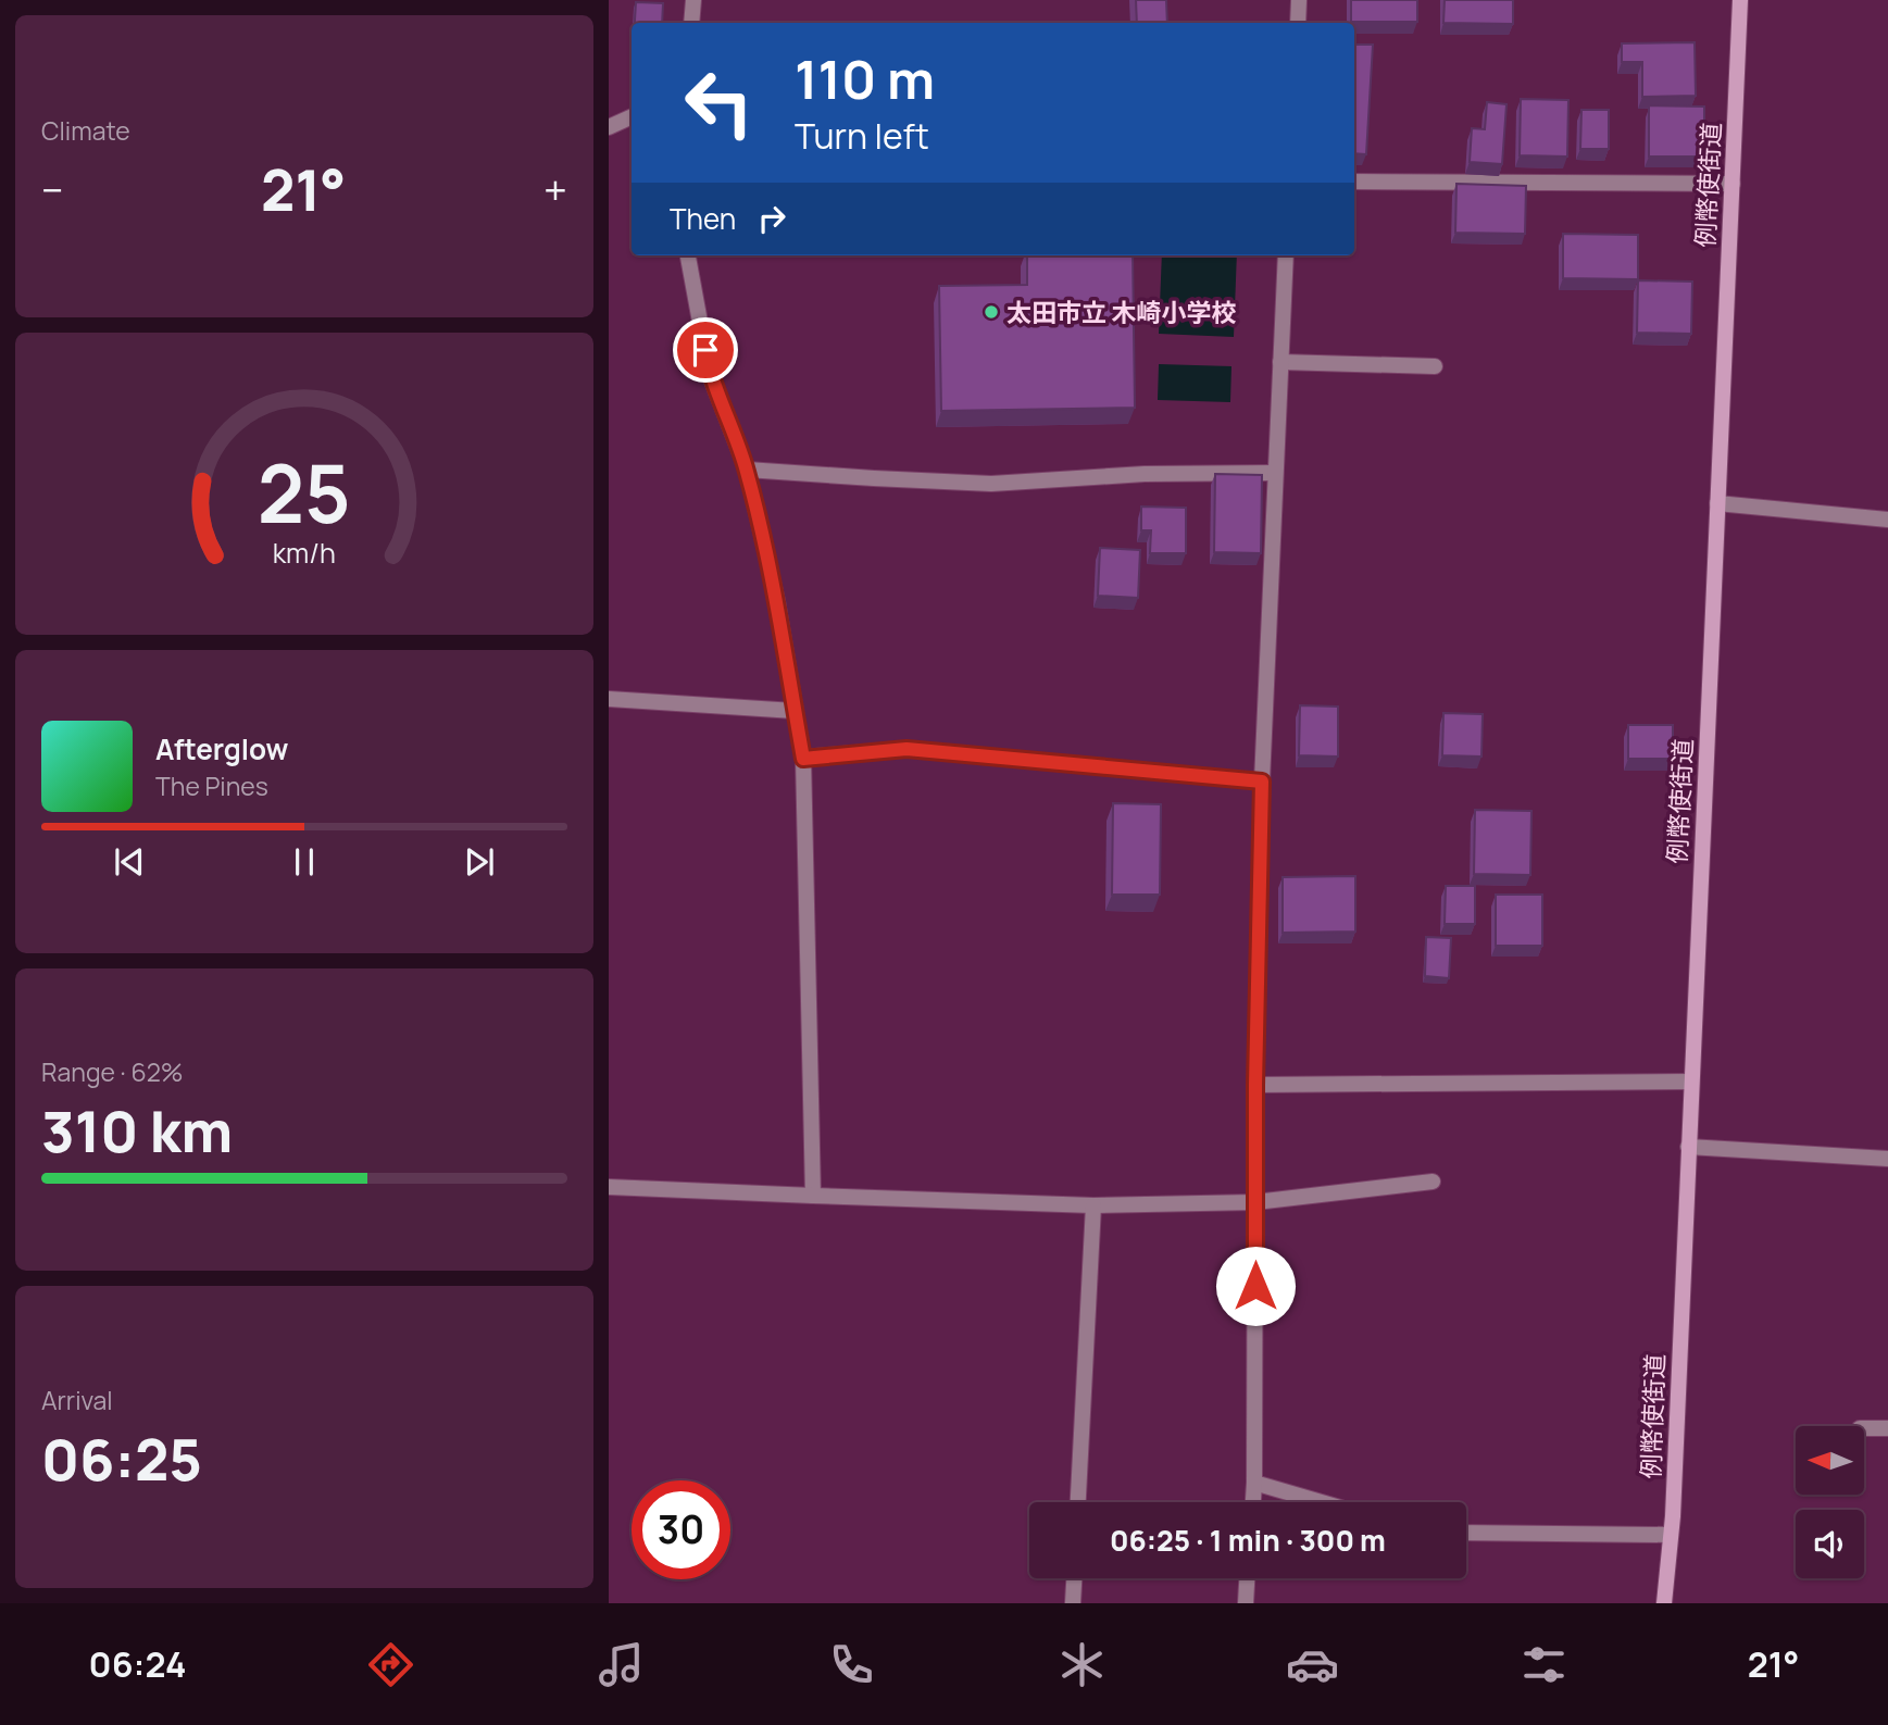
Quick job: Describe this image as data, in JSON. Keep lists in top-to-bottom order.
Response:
{
  "streets": {
    "main road": ["例幣使街道"]
  },
  "places": ["太田市立 木崎小学校"],
  "north": "left",
  "page": {
    "tile": [
      "Climate",
      ["Range · 62%", "310 km"],
      ["Arrival", "06:25"]
    ],
    "turn": ["110 m", "Turn left"],
    "heat": ["−", "21°", "+"],
    "then": "Then",
    "song": ["Afterglow", "The Pines"],
    "limit": "30",
    "trip": "06:25 · 1 min · 300 m",
    "tabs": ["06:24", "21°"],
    "gauge": ["25", "km/h"]
  }
}
